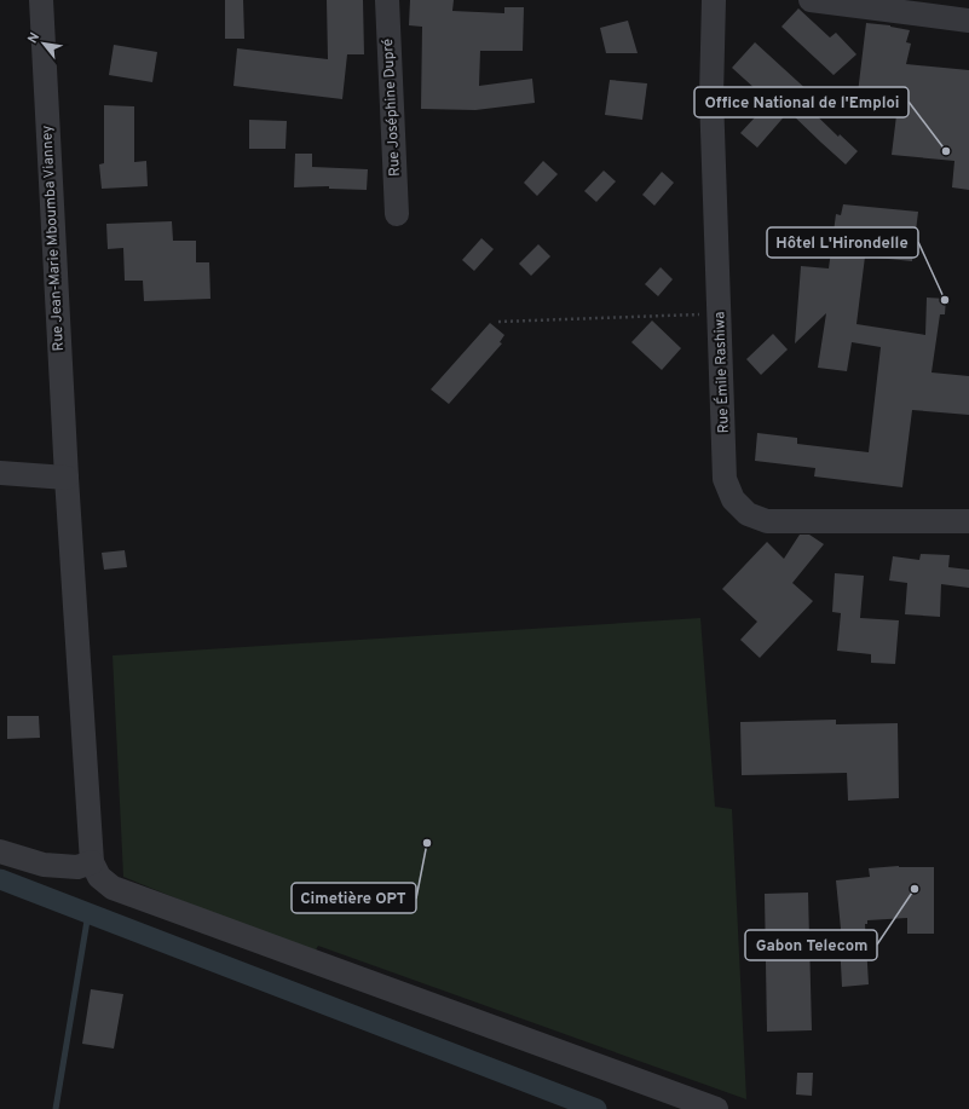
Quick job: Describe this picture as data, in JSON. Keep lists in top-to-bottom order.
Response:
{
  "streets": {
    "street": ["Rue Joséphine Dupré", "Rue Jean-Marie Mboumba Vianney", "Rue Émile Rashiwa"]
  },
  "places": [
    "Office National de l'Emploi",
    "Hôtel L'Hirondelle",
    "Cimetière OPT",
    "Gabon Telecom"
  ],
  "north": "top left"
}
